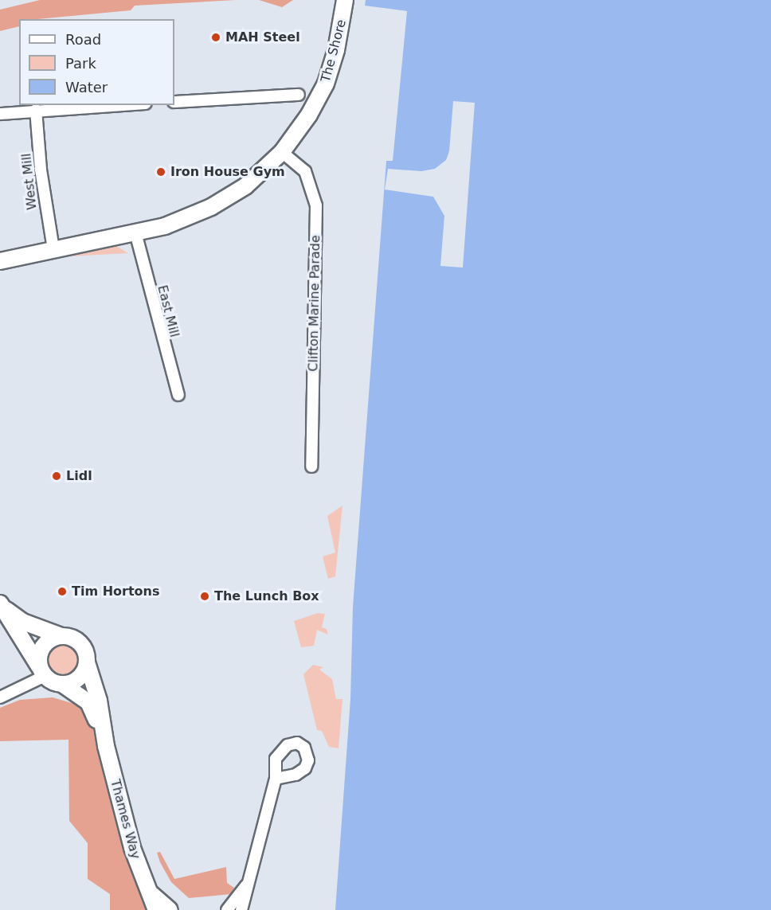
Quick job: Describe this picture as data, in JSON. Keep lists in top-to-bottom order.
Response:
{
  "streets": {
    "street": [
      "The Shore",
      "West Mill",
      "Clifton Marine Parade",
      "East Mill",
      "Thames Way"
    ]
  },
  "crossings": [
    ["The Shore", "Clifton Marine Parade"]
  ],
  "places": [
    "MAH Steel",
    "Iron House Gym",
    "Lidl",
    "Tim Hortons",
    "The Lunch Box"
  ],
  "legend": ["Road", "Park", "Water"]
}
